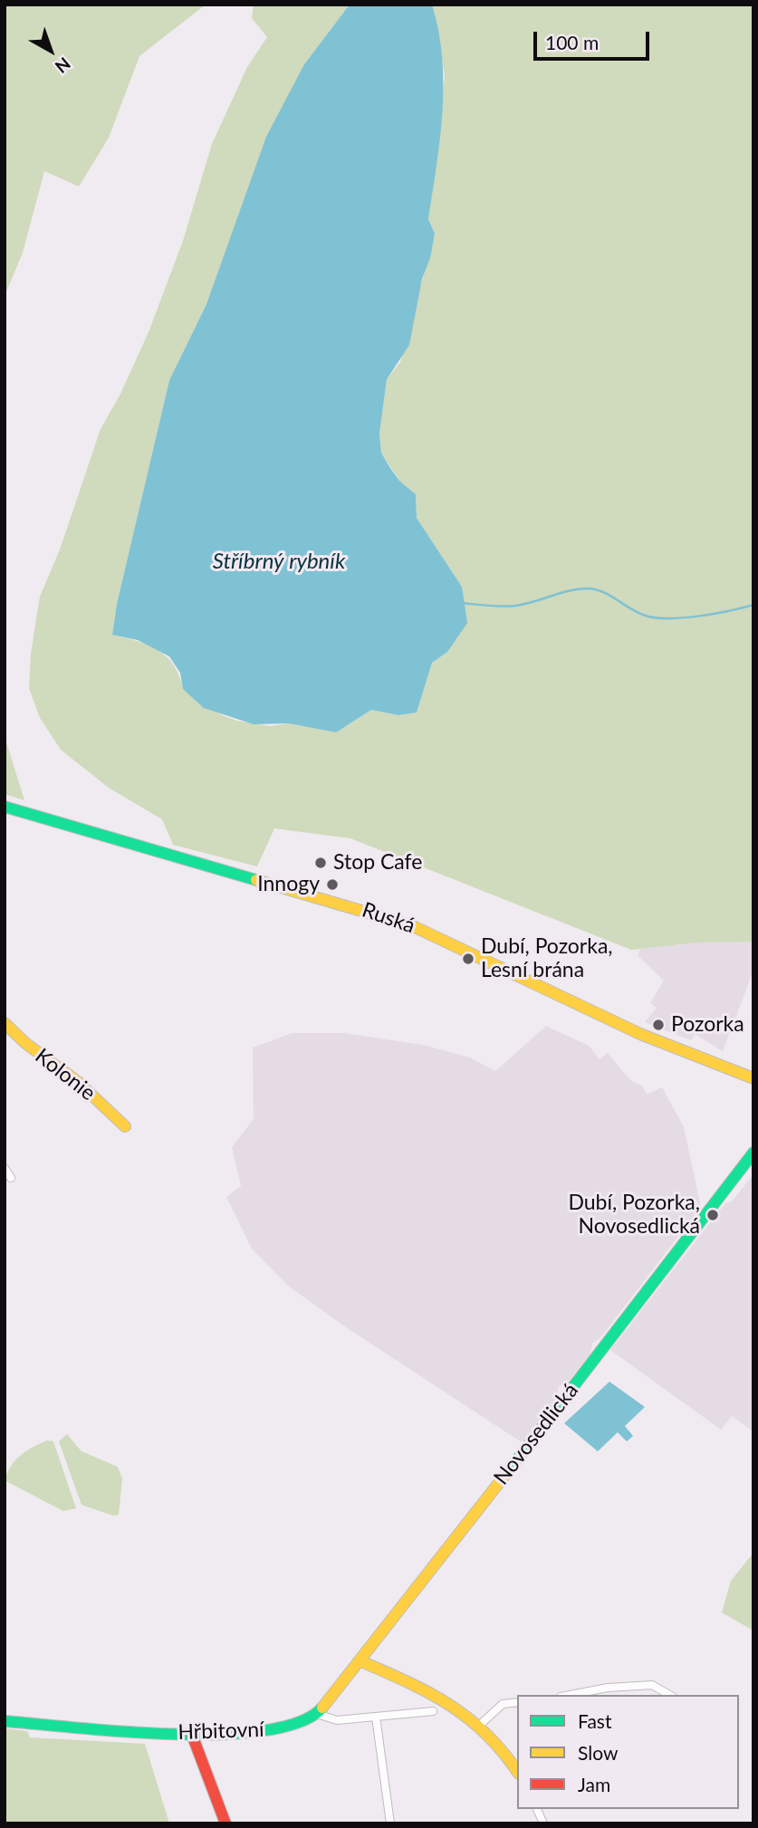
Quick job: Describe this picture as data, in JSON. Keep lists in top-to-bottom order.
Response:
{
  "streets": {
    "street": [
      "Ruská",
      "Kolonie",
      "Novosedlická",
      "Hřbitovní"
    ]
  },
  "crossings": [
    ["Novosedlická", "Hřbitovní"]
  ],
  "water": ["Stříbrný rybník"],
  "places": [
    "Stop Cafe",
    "Innogy",
    "Dubí, Pozorka, Lesní brána",
    "Pozorka",
    "Dubí, Pozorka, Novosedlická"
  ],
  "legend": ["Fast", "Slow", "Jam"],
  "scale_bar": "100 m",
  "north": "bottom right"
}
